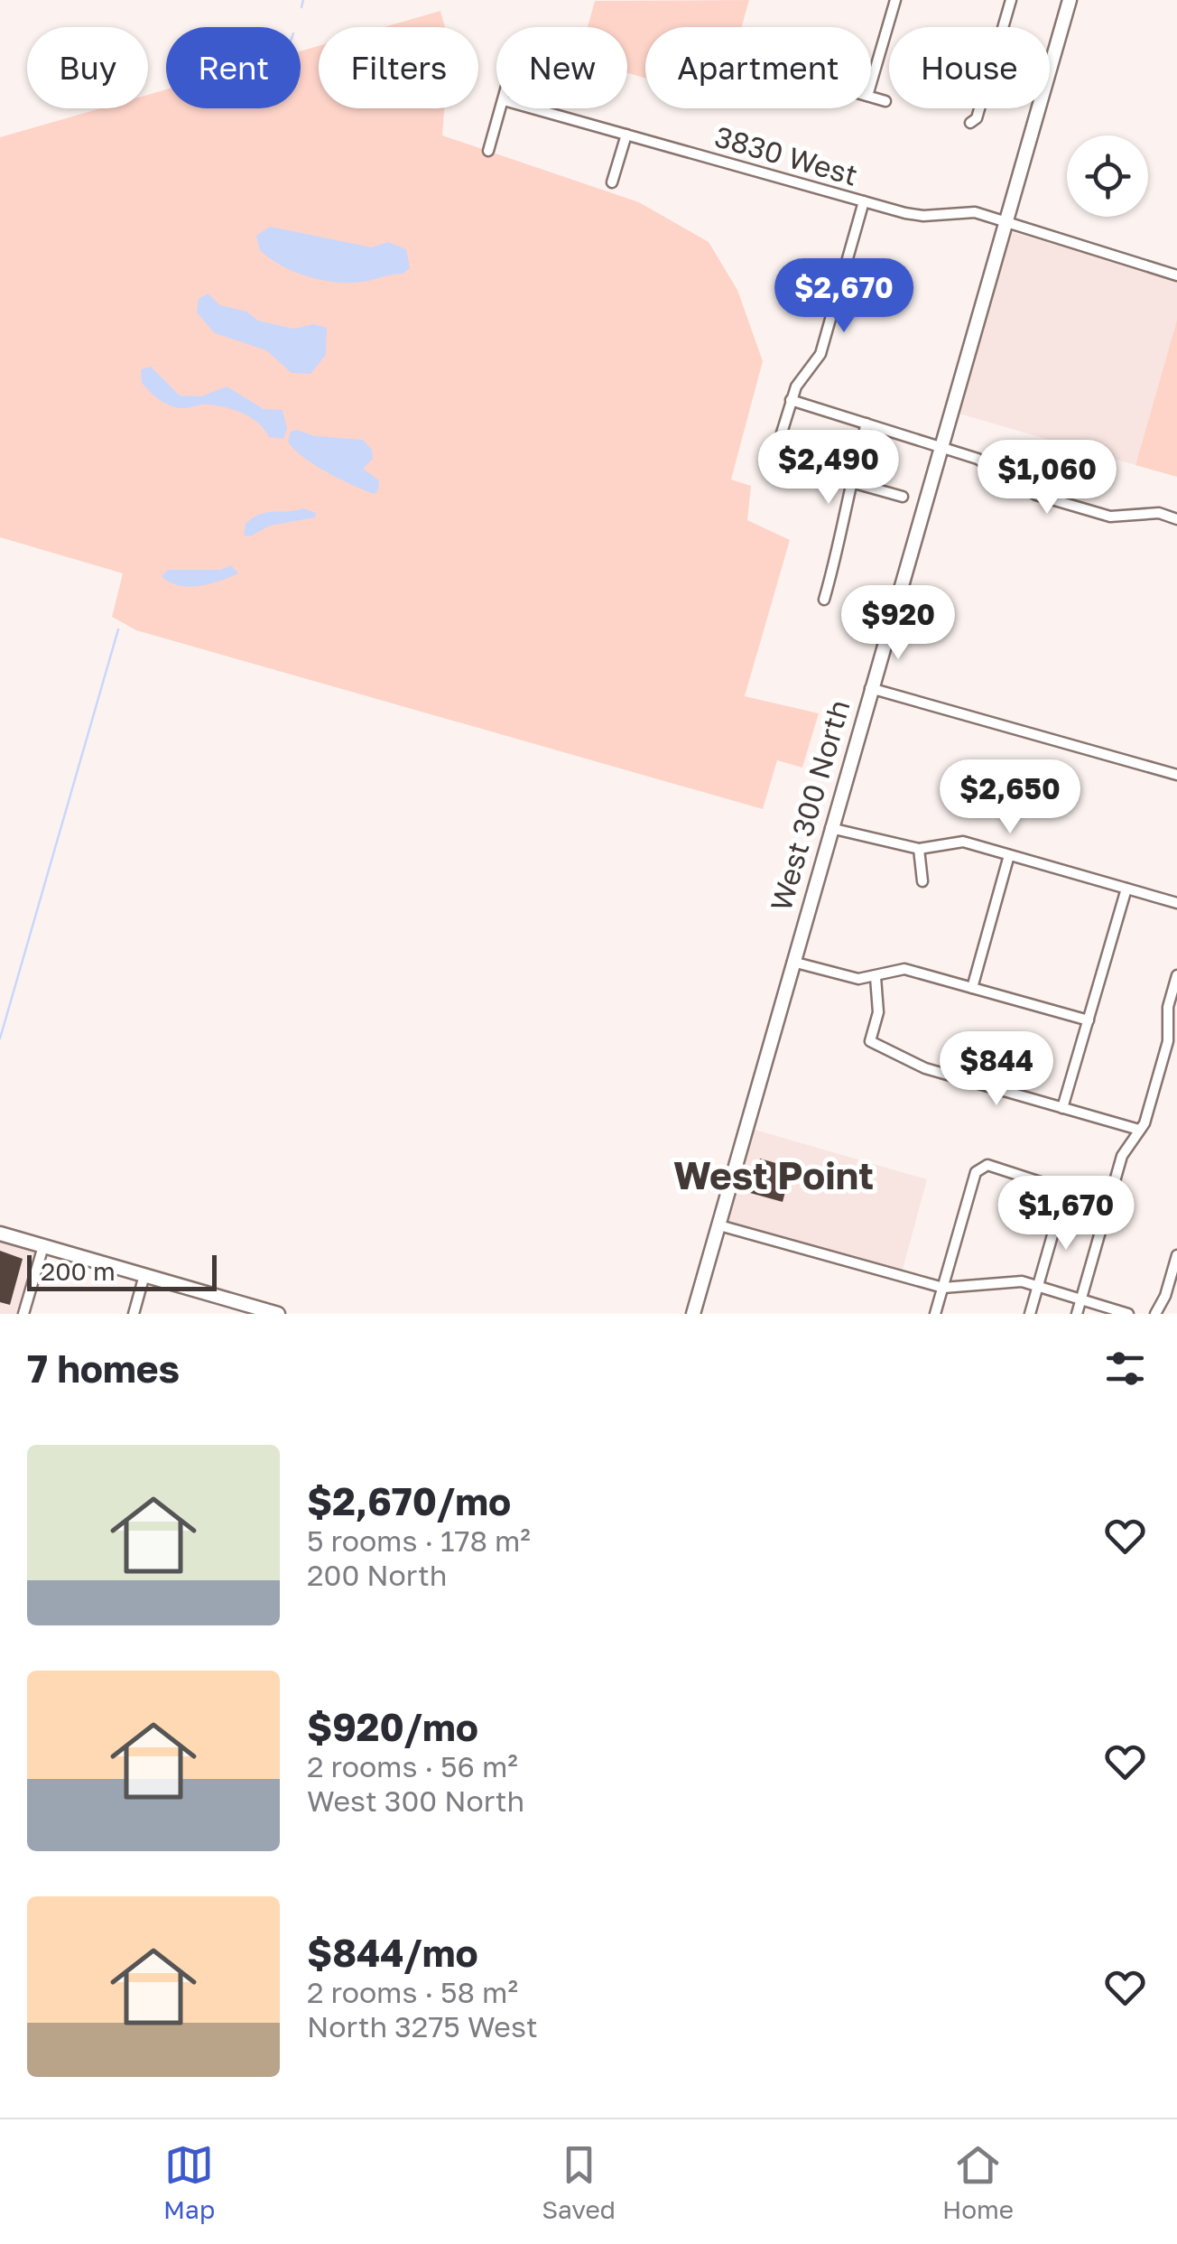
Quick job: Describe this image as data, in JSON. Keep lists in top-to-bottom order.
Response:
{
  "streets": {
    "main road": ["West 300 North"],
    "street": ["3830 West"]
  },
  "crossings": [
    ["3830 West", "West 300 North"]
  ],
  "districts": ["West Point"],
  "scale_bar": "200 m",
  "page": {
    "chip": [
      "Buy",
      "Rent",
      "Filters",
      "New",
      "Apartment",
      "House"
    ],
    "price": [
      "$2,670",
      "$2,490",
      "$1,060",
      "$920",
      "$2,650",
      "$844",
      "$1,670"
    ],
    "scale": "200 m",
    "heading": "7 homes",
    "list": [
      {
        "name": "$2,670/mo",
        "note": "5 rooms · 178 m² · 200 North"
      },
      {
        "name": "$920/mo",
        "note": "2 rooms · 56 m² · West 300 North"
      },
      {
        "name": "$844/mo",
        "note": "2 rooms · 58 m² · North 3275 West"
      }
    ],
    "tabs": ["Map", "Saved", "Home"]
  }
}
